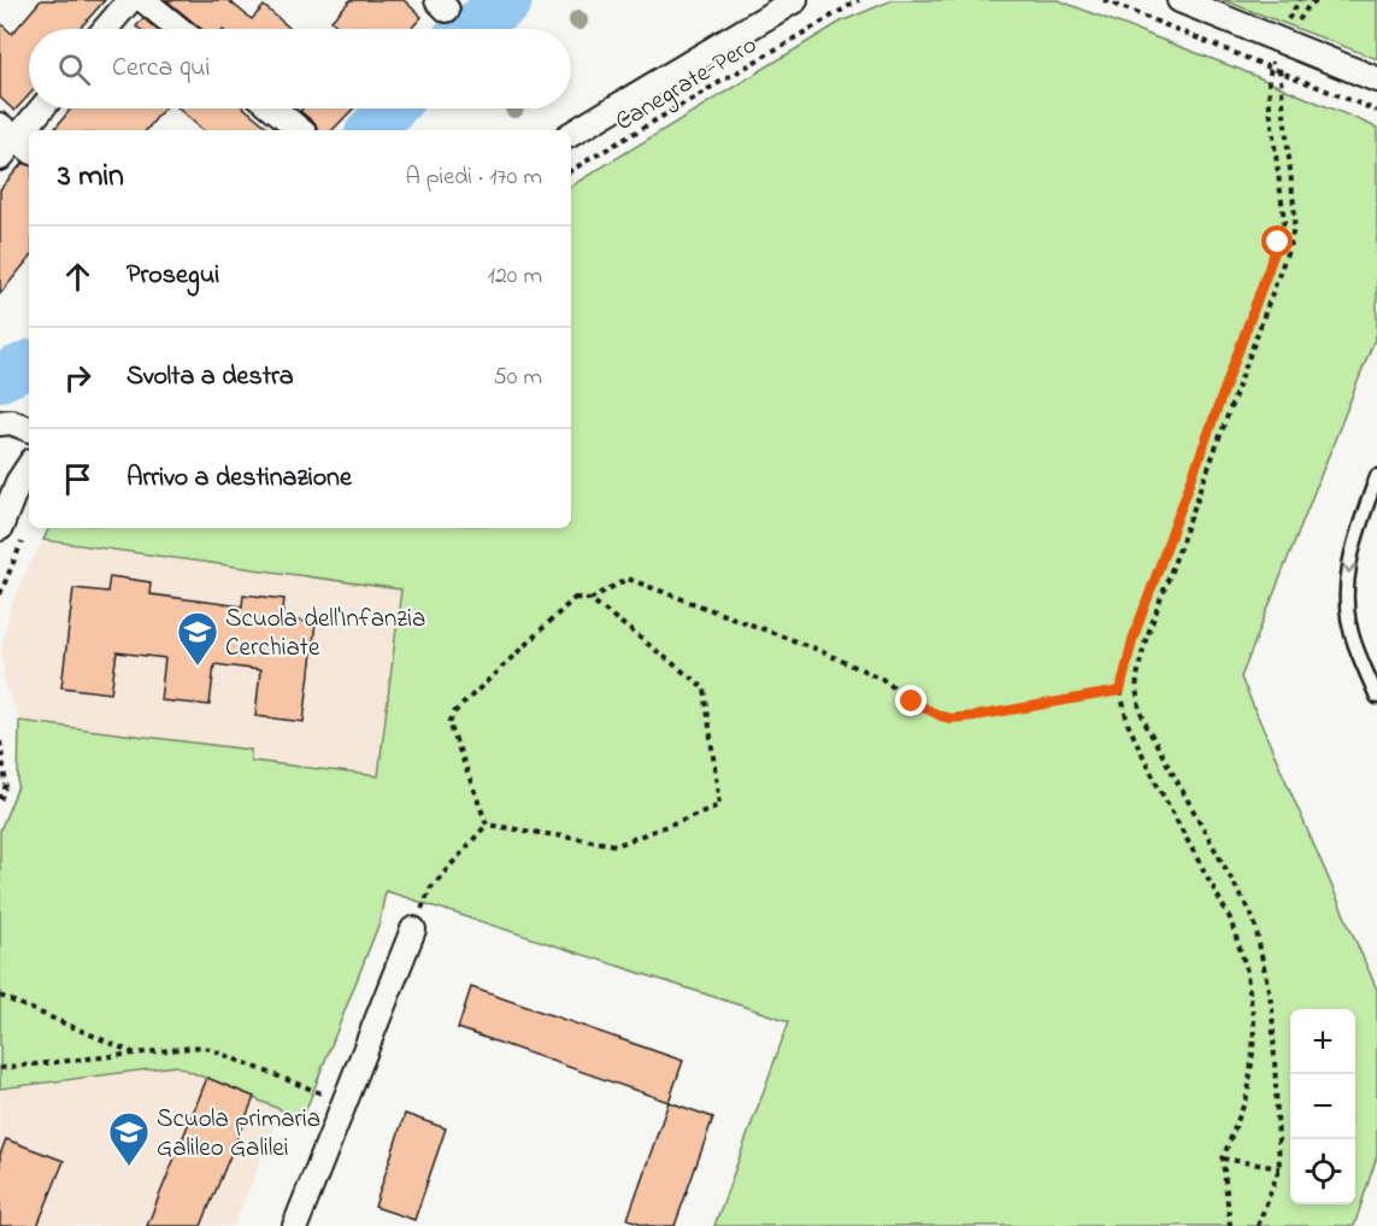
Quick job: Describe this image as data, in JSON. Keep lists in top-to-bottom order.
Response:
{
  "streets": {
    "path": ["Canegrate-Pero"]
  },
  "places": {
    "school or university": ["Scuola dell'Infanzia Cerchiate", "Scuola primaria Galileo Galilei"]
  },
  "page": {
    "search": "Cerca qui",
    "heading": ["3 min", "A piedi · 170 m"],
    "list": [
      ["Prosegui", "120 m"],
      ["Svolta a destra", "50 m"],
      "Arrivo a destinazione"
    ],
    "map_buttons": ["+", "−"]
  }
}
